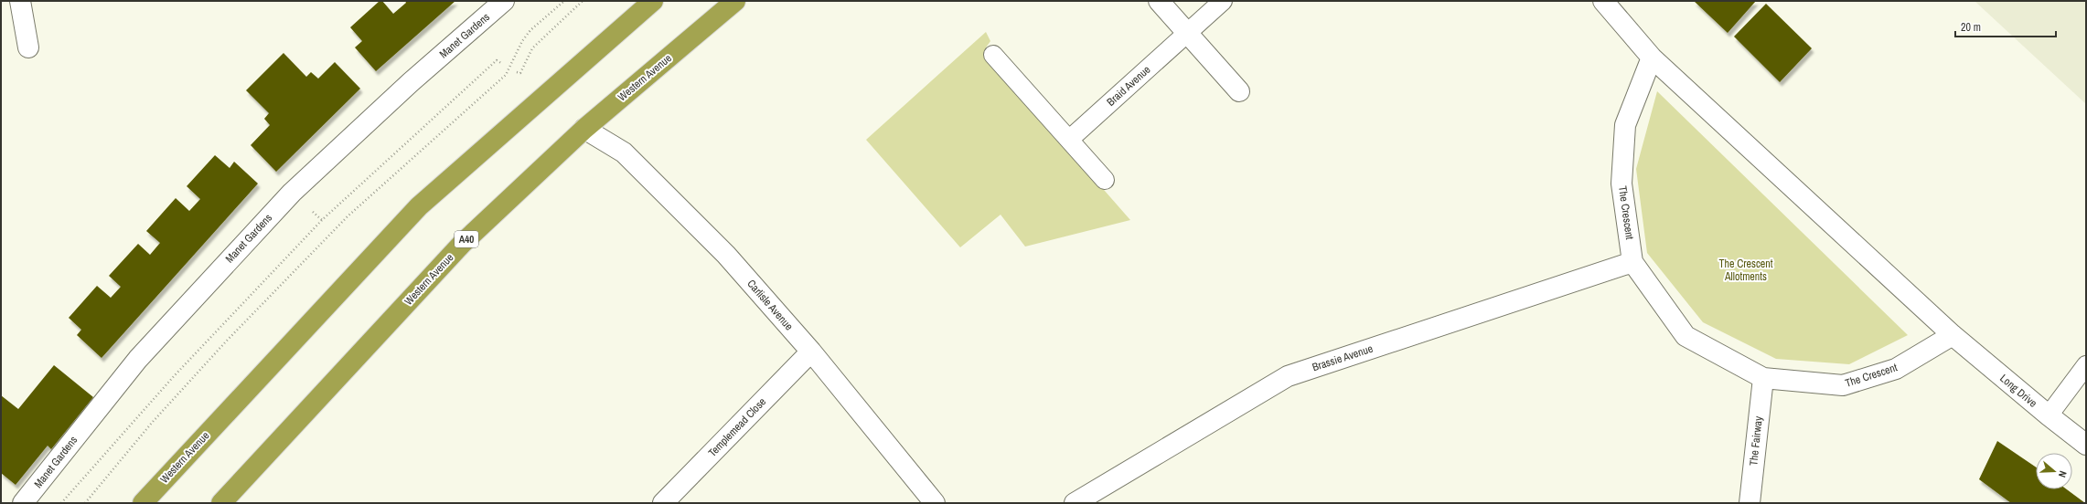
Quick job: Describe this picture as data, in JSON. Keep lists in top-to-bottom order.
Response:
{
  "streets": {
    "highway": ["Western Avenue", "A40"],
    "street": [
      "Manet Gardens",
      "The Crescent",
      "Carlisle Avenue",
      "Brassie Avenue",
      "Long Drive",
      "Templemead Close",
      "The Fairway"
    ],
    "lane": ["Braid Avenue"]
  },
  "crossings": [
    ["Western Avenue", "Carlisle Avenue"],
    ["The Crescent", "Brassie Avenue"],
    ["The Crescent", "Long Drive"],
    ["The Crescent", "The Fairway"],
    ["Carlisle Avenue", "Templemead Close"]
  ],
  "parks": ["The Crescent Allotments"],
  "scale_bar": "20 m",
  "north": "right"
}
